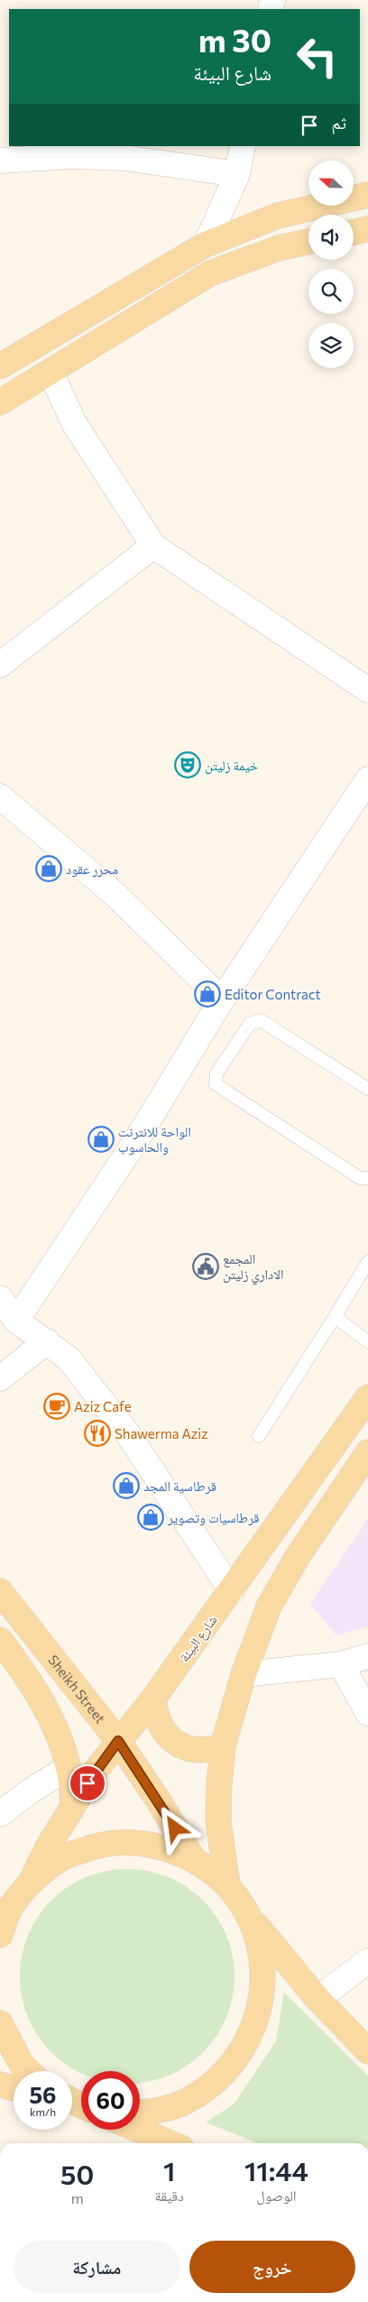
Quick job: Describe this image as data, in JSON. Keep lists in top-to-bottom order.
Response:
{
  "streets": {
    "main road": ["شارع البيئة", "Sheikh Street"]
  },
  "crossings": [
    ["شارع البيئة", "Sheikh Street"]
  ],
  "places": {
    "theatre": ["خيمة زليتن"],
    "shop": [
      "محرر عقود",
      "Editor Contract",
      "الواحة للانترنت والحاسوب",
      "قرطاسية المجد",
      "قرطاسيات وتصوير"
    ],
    "public building": ["المجمع الاداري زليتن"],
    "cafe": ["Aziz Cafe"],
    "restaurant": ["Shawerma Aziz"]
  },
  "north": "left",
  "page": {
    "turn": ["30 m", "شارع البيئة"],
    "then": "ثم",
    "speed": "56 km/h",
    "limit": "60",
    "eta": [
      "11:44",
      "الوصول",
      "1",
      "دقيقة",
      "50",
      "m"
    ],
    "buttons": ["خروج", "مشاركة"]
  }
}
